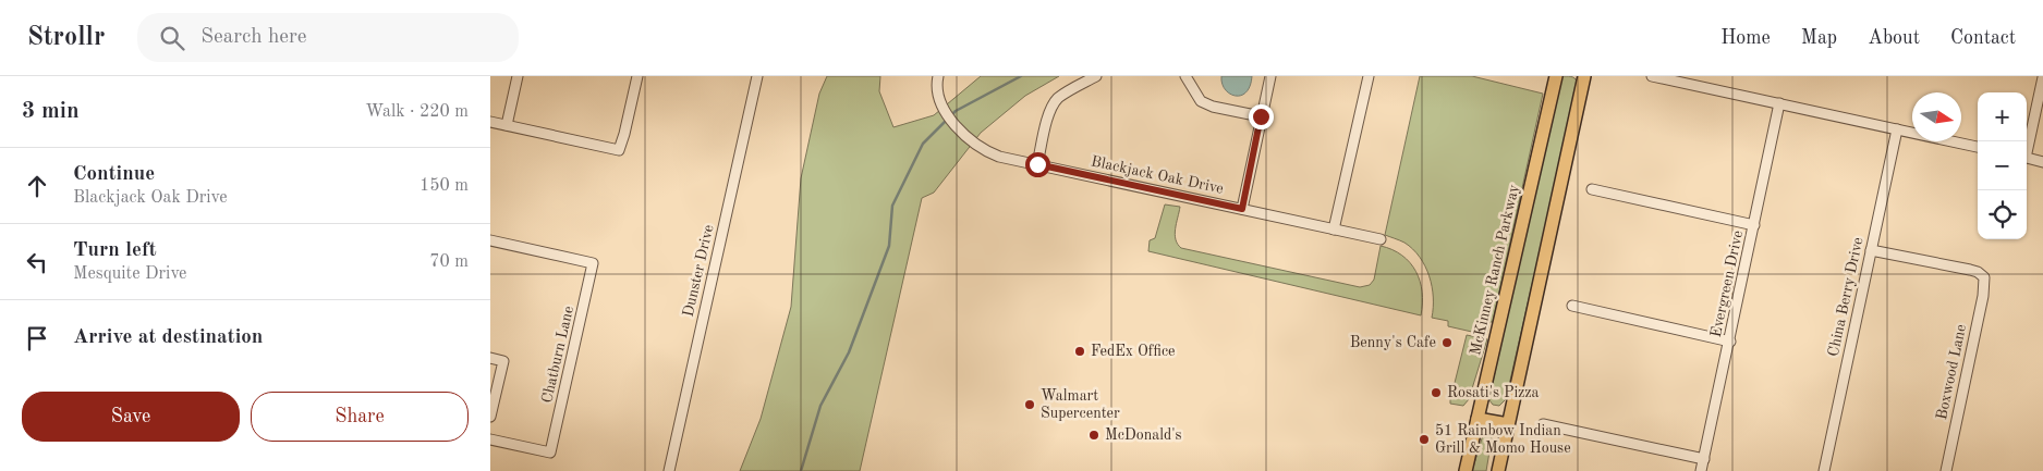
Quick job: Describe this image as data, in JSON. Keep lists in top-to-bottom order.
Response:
{
  "streets": {
    "main road": ["McKinney Ranch Parkway"],
    "street": [
      "Blackjack Oak Drive",
      "Dunster Drive",
      "Evergreen Drive",
      "China Berry Drive",
      "Chatburn Lane",
      "Boxwood Lane"
    ]
  },
  "crossings": [
    ["China Berry Drive", "Boxwood Lane"]
  ],
  "places": [
    "Benny's Cafe",
    "FedEx Office",
    "Rosati's Pizza",
    "Walmart Supercenter",
    "McDonald's",
    "51 Rainbow Indian Grill & Momo House"
  ],
  "north": "right",
  "page": {
    "header": "Strollr",
    "search": "Search here",
    "nav": [
      "Home",
      "Map",
      "About",
      "Contact"
    ],
    "heading": ["3 min", "Walk · 220 m"],
    "map_buttons": ["+", "−"],
    "list": [
      ["Continue", "Blackjack Oak Drive", "150 m"],
      ["Turn left", "Mesquite Drive", "70 m"],
      "Arrive at destination"
    ],
    "buttons": ["Save", "Share"]
  }
}
